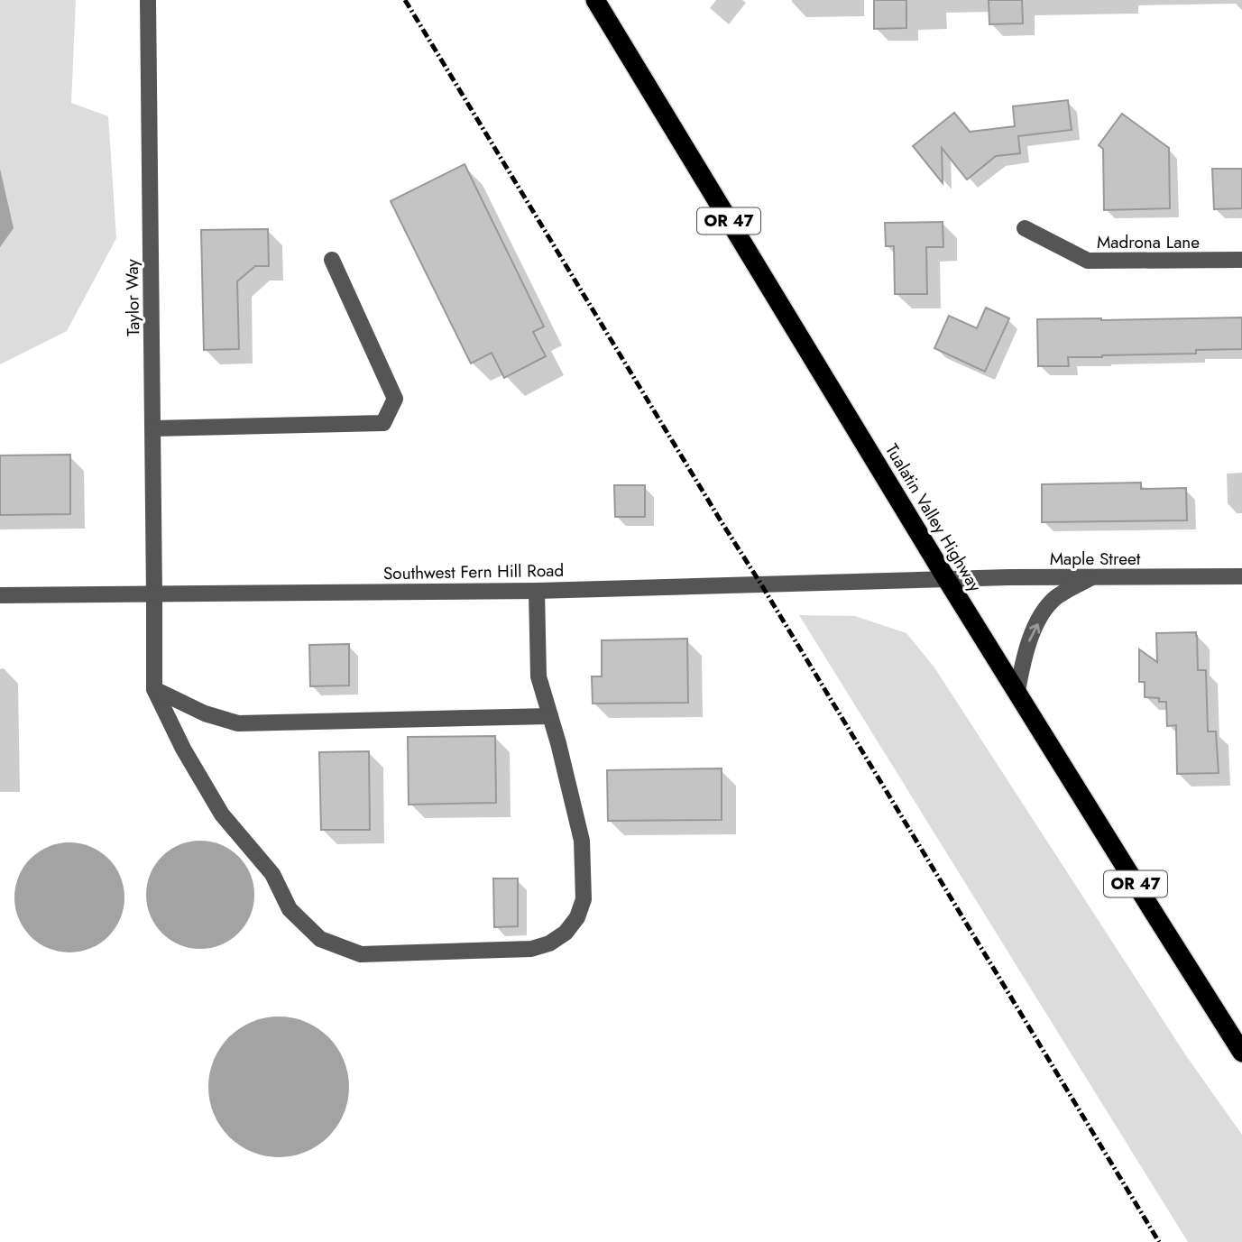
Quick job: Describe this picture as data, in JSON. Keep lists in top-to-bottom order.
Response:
{
  "streets": {
    "highway": ["OR 47", "Tualatin Valley Highway"],
    "street": [
      "Madrona Lane",
      "Taylor Way",
      "Maple Street",
      "Southwest Fern Hill Road"
    ]
  },
  "crossings": [
    ["Taylor Way", "Southwest Fern Hill Road"],
    ["Tualatin Valley Highway", "Maple Street"],
    ["Tualatin Valley Highway", "Southwest Fern Hill Road"],
    ["Maple Street", "Southwest Fern Hill Road"]
  ]
}
